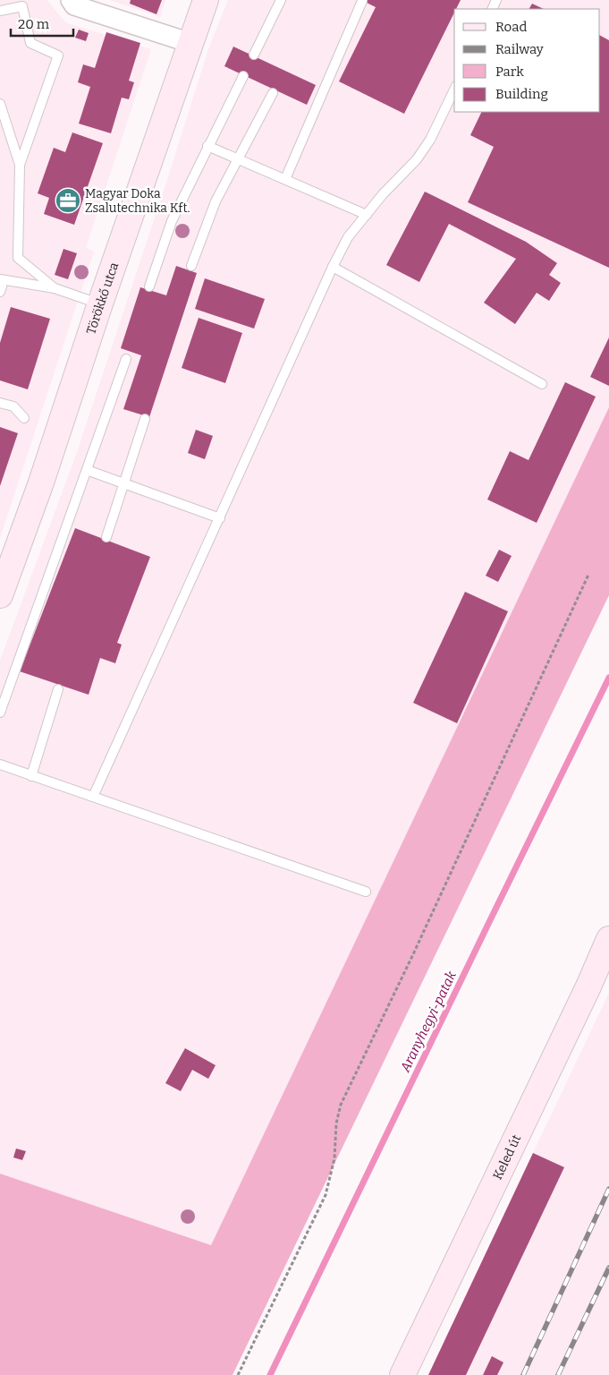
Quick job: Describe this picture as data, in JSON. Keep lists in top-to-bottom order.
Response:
{
  "streets": {
    "street": ["Törökkő utca", "Keled út"]
  },
  "water": ["Aranyhegyi-patak"],
  "places": {
    "office": ["Magyar Doka Zsalutechnika Kft."]
  },
  "legend": [
    "Road",
    "Railway",
    "Park",
    "Building"
  ],
  "scale_bar": "20 m"
}
